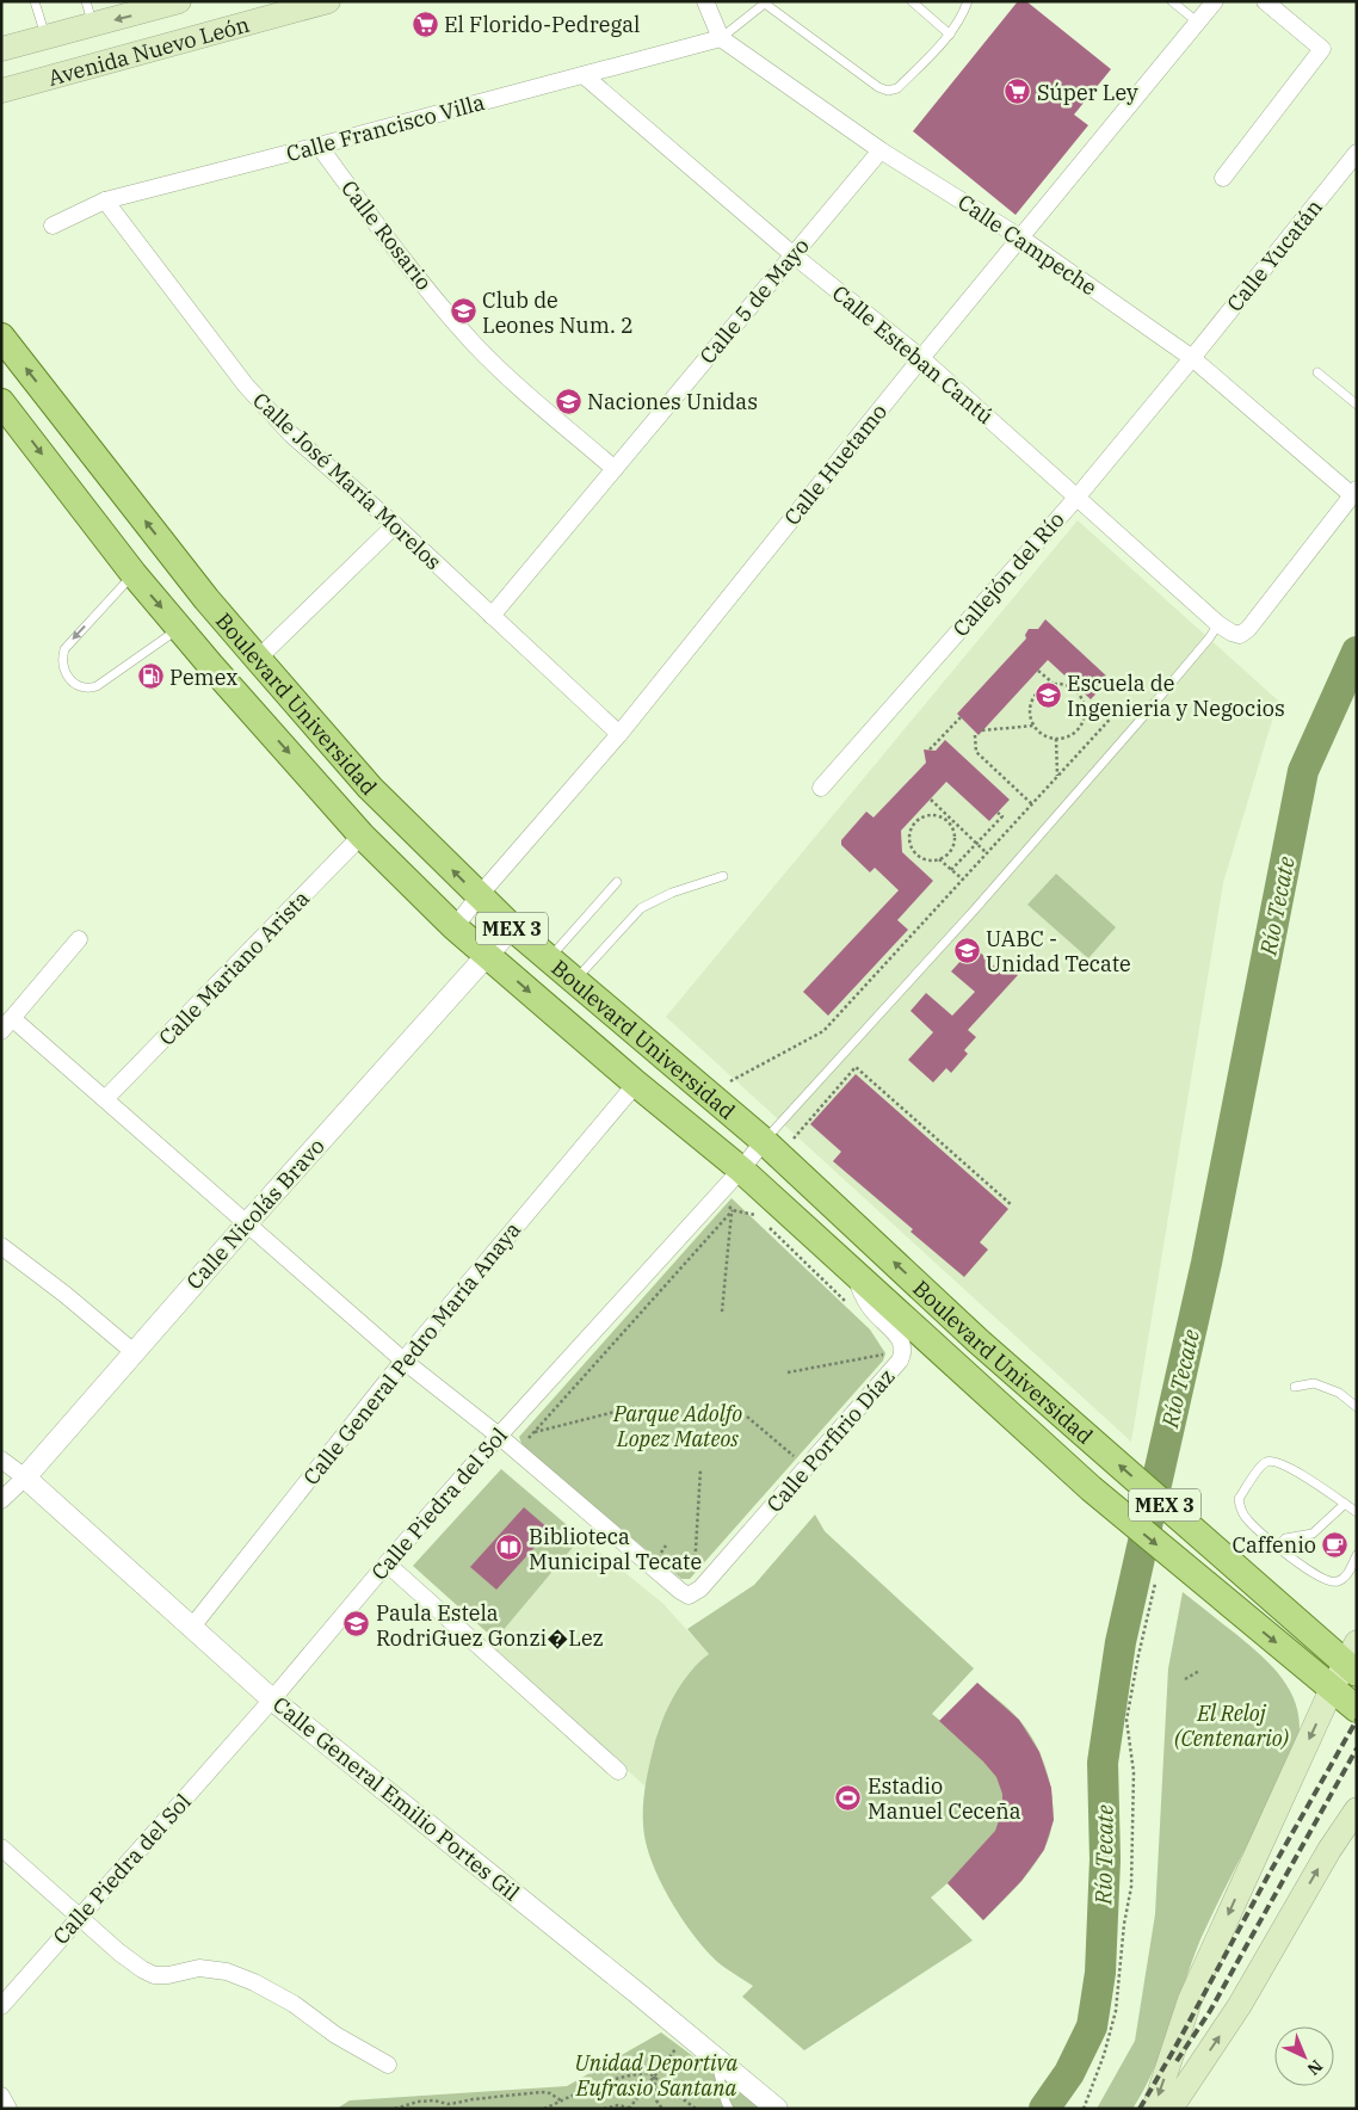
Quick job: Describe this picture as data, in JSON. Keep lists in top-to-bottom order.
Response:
{
  "streets": {
    "main road": ["Avenida Nuevo León", "Boulevard Universidad", "MEX 3"],
    "street": [
      "Calle Francisco Villa",
      "Calle Rosario",
      "Calle Campeche",
      "Calle Yucatán",
      "Calle 5 de Mayo",
      "Calle Esteban Cantú",
      "Calle Huetamo",
      "Calle José María Morelos",
      "Callejón del Río",
      "Calle Mariano Arista",
      "Calle Nicolás Bravo",
      "Calle General Pedro María Anaya",
      "Calle Porfirio Díaz",
      "Calle Piedra del Sol",
      "Calle General Emilio Portes Gil"
    ]
  },
  "crossings": [
    ["Calle Francisco Villa", "Calle Rosario"],
    ["Calle Francisco Villa", "Calle Campeche"],
    ["Calle Francisco Villa", "Calle Esteban Cantú"],
    ["Calle Francisco Villa", "Calle José María Morelos"],
    ["Calle Rosario", "Calle 5 de Mayo"],
    ["Calle Campeche", "Calle Yucatán"],
    ["Calle Campeche", "Calle 5 de Mayo"],
    ["Calle Campeche", "Calle Esteban Cantú"],
    ["Calle Campeche", "Calle Huetamo"],
    ["Calle Campeche", "Callejón del Río"],
    ["Calle Yucatán", "Callejón del Río"],
    ["Calle 5 de Mayo", "Calle Esteban Cantú"],
    ["Calle 5 de Mayo", "Calle José María Morelos"],
    ["Calle Esteban Cantú", "Calle Huetamo"],
    ["Calle Esteban Cantú", "Callejón del Río"],
    ["Calle Huetamo", "Calle José María Morelos"],
    ["Calle Huetamo", "Boulevard Universidad"],
    ["Boulevard Universidad", "Calle Mariano Arista"],
    ["Boulevard Universidad", "Calle Nicolás Bravo"],
    ["Boulevard Universidad", "Calle General Pedro María Anaya"],
    ["Boulevard Universidad", "Calle Porfirio Díaz"],
    ["Boulevard Universidad", "Calle Piedra del Sol"],
    ["Calle Nicolás Bravo", "Calle General Emilio Portes Gil"],
    ["Calle General Pedro María Anaya", "Calle General Emilio Portes Gil"],
    ["Calle Piedra del Sol", "Calle General Emilio Portes Gil"]
  ],
  "water": ["Río Tecate"],
  "parks": ["Parque Adolfo Lopez Mateos", "El Reloj (Centenario)", "Unidad Deportiva Eufrasio Santana"],
  "places": {
    "supermarket": ["El Florido-Pedregal", "Súper Ley"],
    "school or university": [
      "Club de Leones Num. 2",
      "Naciones Unidas",
      "Escuela de Ingenieria y Negocios",
      "UABC - Unidad Tecate",
      "Paula Estela RodriGuez Gonzi�Lez"
    ],
    "fuel station": ["Pemex"],
    "cafe": ["Caffenio"],
    "library": ["Biblioteca Municipal Tecate"],
    "sports": ["Estadio Manuel Ceceña"]
  },
  "north": "bottom right"
}
